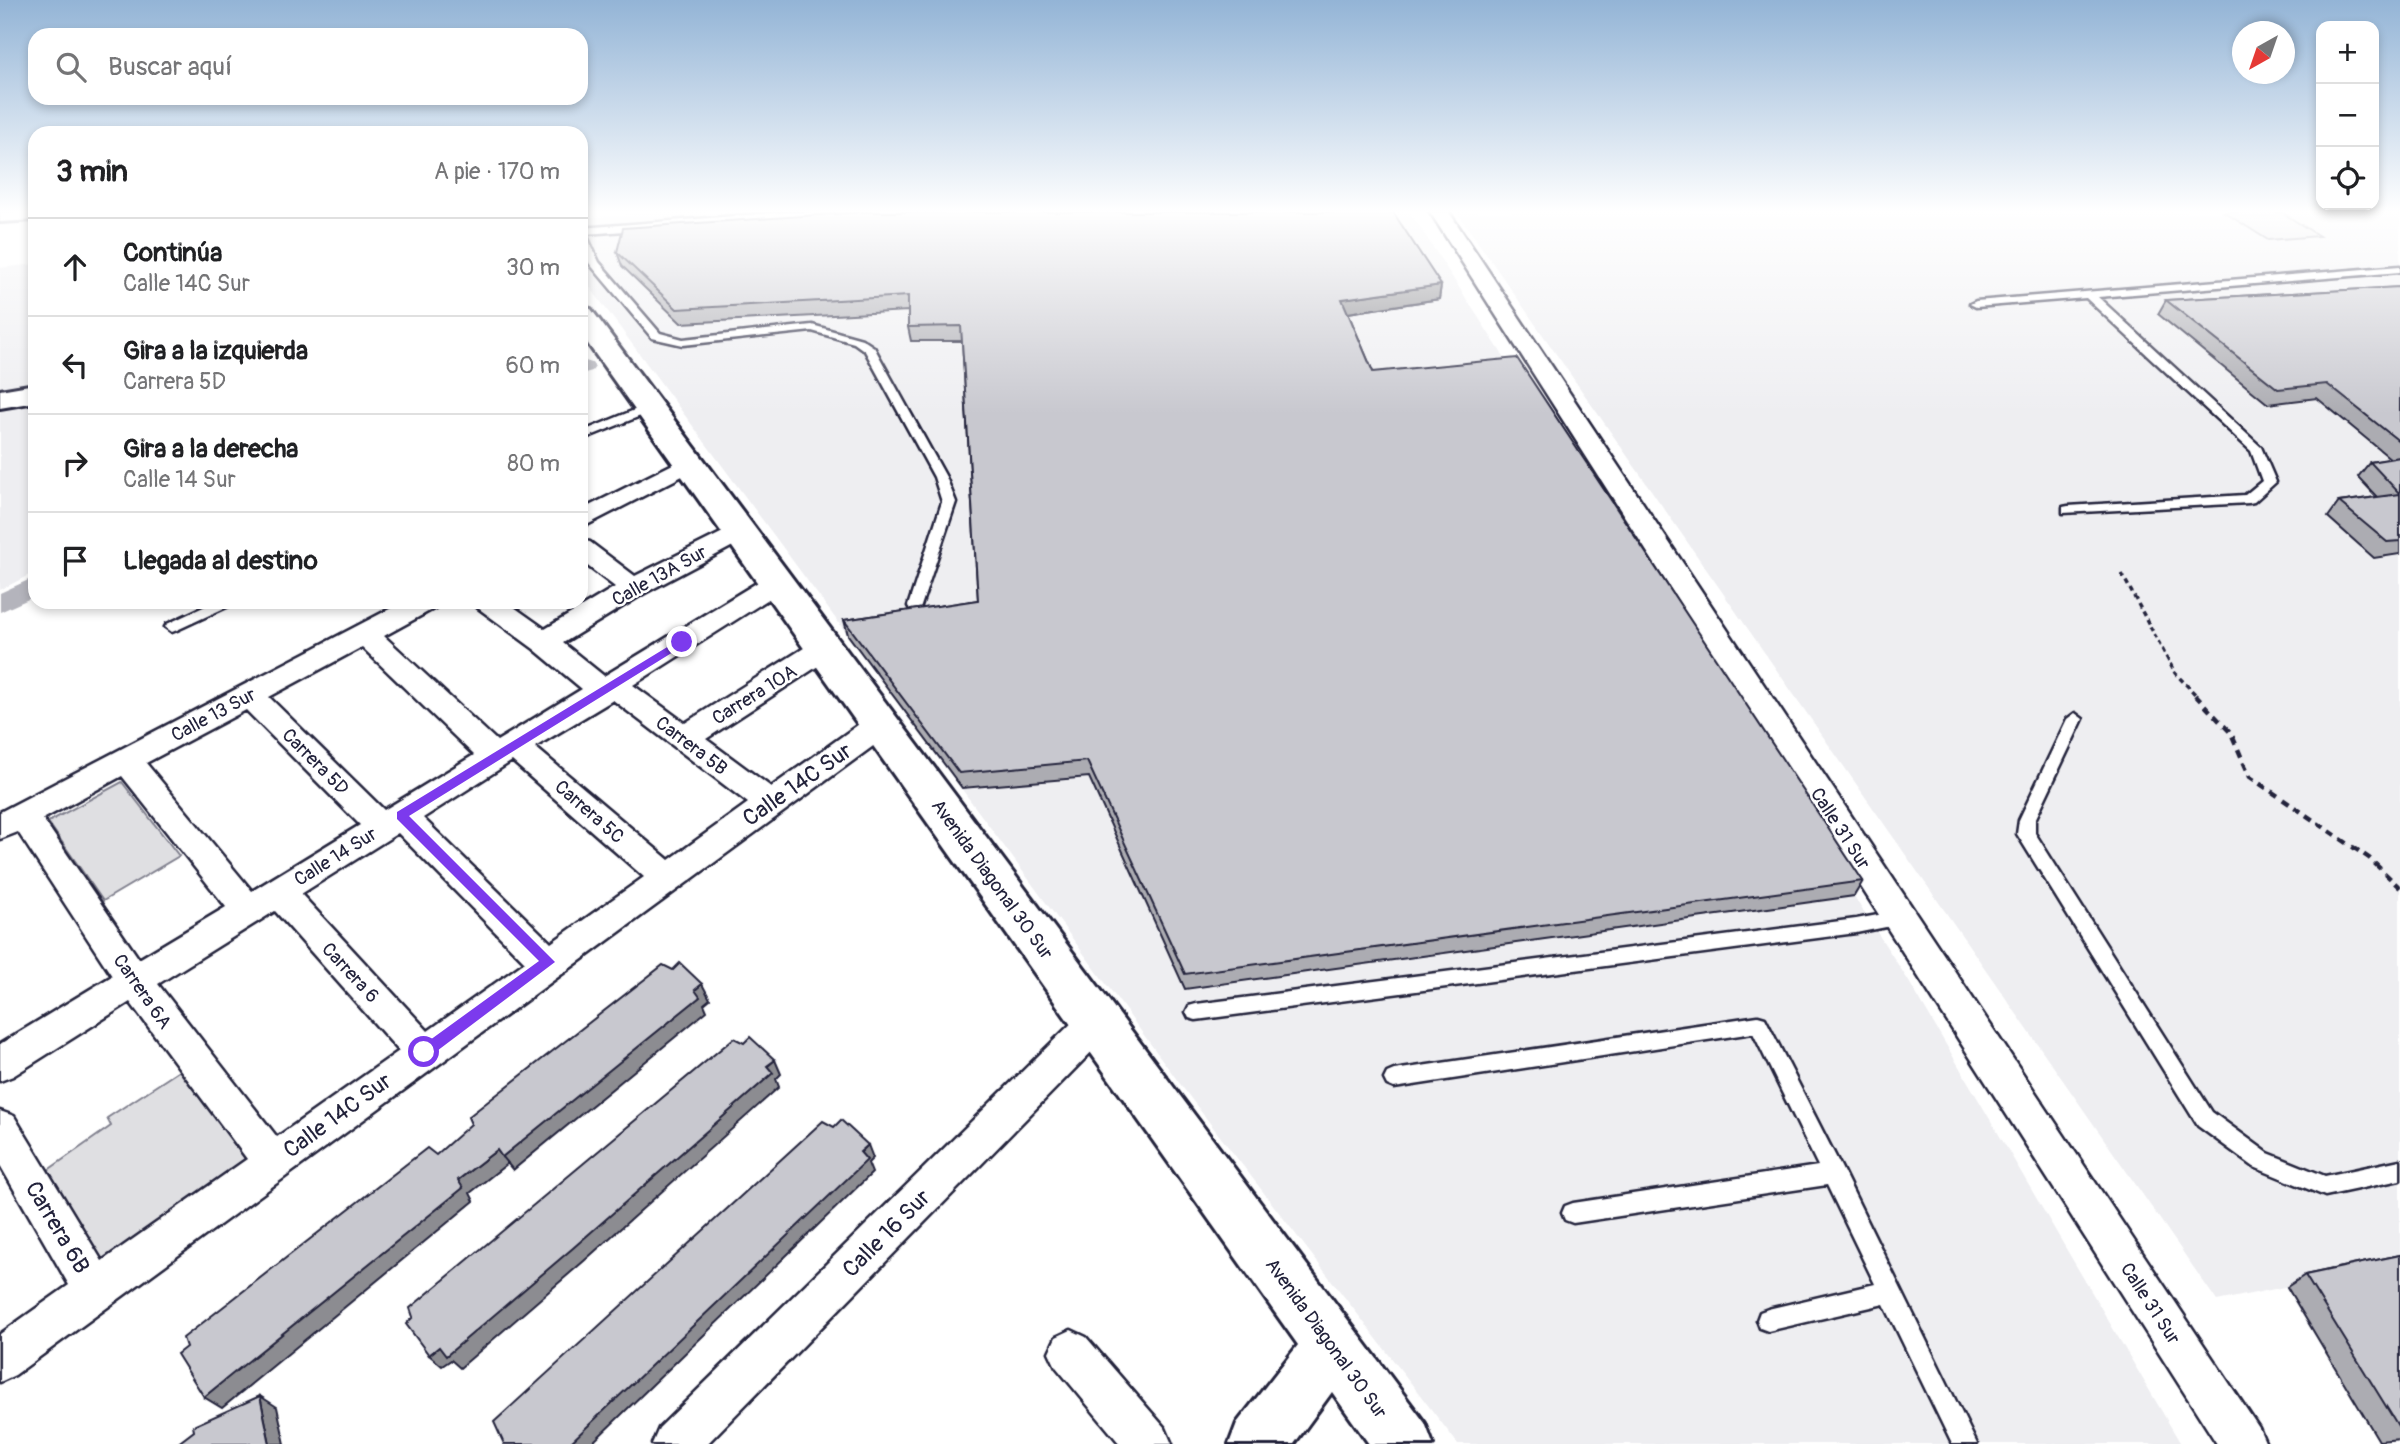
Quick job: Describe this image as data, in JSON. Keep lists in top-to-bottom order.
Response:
{
  "streets": {
    "main road": ["Avenida Diagonal 30 Sur"],
    "street": [
      "Calle 13A Sur",
      "Carrera 10A",
      "Calle 13 Sur",
      "Carrera 5B",
      "Carrera 5D",
      "Calle 14C Sur",
      "Carrera 5C",
      "Calle 31 Sur",
      "Calle 14 Sur",
      "Carrera 6",
      "Carrera 6A",
      "Carrera 6B",
      "Calle 16 Sur"
    ]
  },
  "crossings": [
    ["Calle 13A Sur", "Carrera 5B"],
    ["Calle 13A Sur", "Avenida Diagonal 30 Sur"],
    ["Carrera 10A", "Carrera 5B"],
    ["Carrera 10A", "Avenida Diagonal 30 Sur"],
    ["Calle 13 Sur", "Carrera 5D"],
    ["Calle 13 Sur", "Carrera 5C"],
    ["Calle 13 Sur", "Carrera 6"],
    ["Calle 13 Sur", "Carrera 6A"],
    ["Carrera 5B", "Calle 14C Sur"],
    ["Carrera 5B", "Calle 14 Sur"],
    ["Carrera 5D", "Calle 14C Sur"],
    ["Carrera 5D", "Calle 14 Sur"],
    ["Calle 14C Sur", "Carrera 5C"],
    ["Calle 14C Sur", "Avenida Diagonal 30 Sur"],
    ["Calle 14C Sur", "Carrera 6"],
    ["Calle 14C Sur", "Carrera 6A"],
    ["Calle 14C Sur", "Carrera 6B"],
    ["Carrera 5C", "Calle 14 Sur"],
    ["Calle 14 Sur", "Avenida Diagonal 30 Sur"],
    ["Calle 14 Sur", "Carrera 6"],
    ["Calle 14 Sur", "Carrera 6A"],
    ["Avenida Diagonal 30 Sur", "Calle 16 Sur"]
  ],
  "north": "bottom left",
  "page": {
    "map_buttons": ["+", "−"],
    "search": "Buscar aquí",
    "heading": ["3 min", "A pie · 170 m"],
    "list": [
      ["Continúa", "Calle 14C Sur", "30 m"],
      ["Gira a la izquierda", "Carrera 5D", "60 m"],
      ["Gira a la derecha", "Calle 14 Sur", "80 m"],
      "Llegada al destino"
    ]
  }
}
